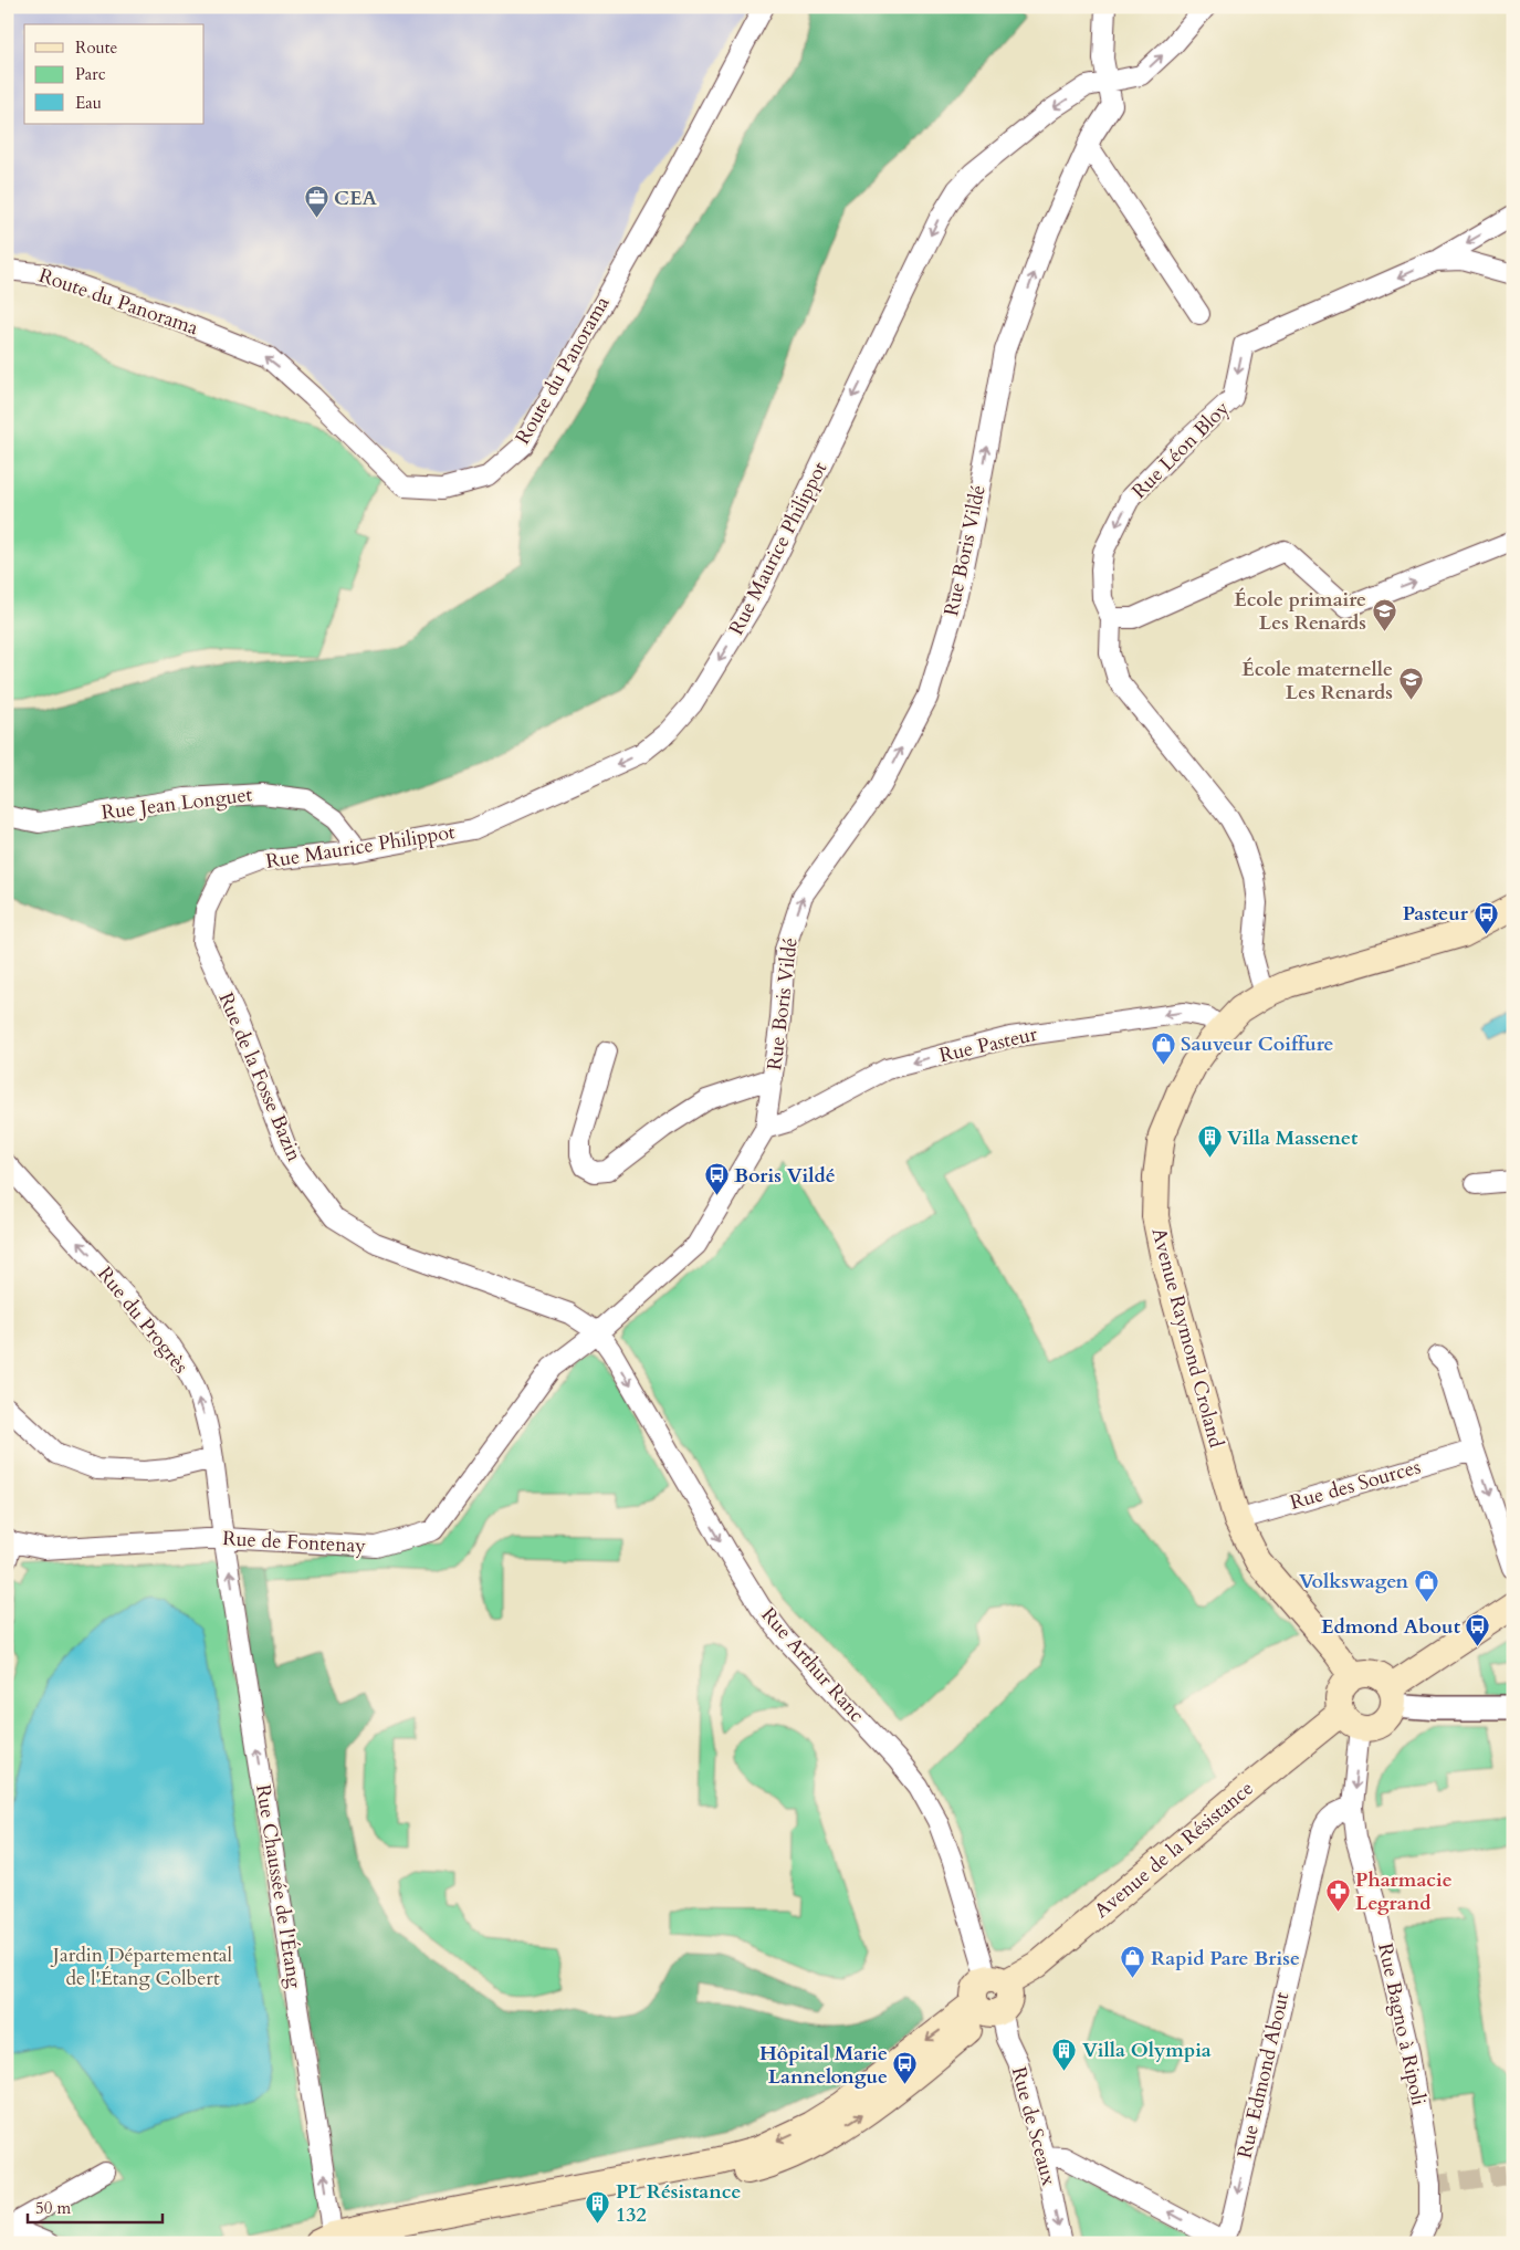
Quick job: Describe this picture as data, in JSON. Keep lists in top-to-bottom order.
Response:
{
  "streets": {
    "main road": ["Avenue Raymond Croland", "Avenue de la Résistance"],
    "street": [
      "Route du Panorama",
      "Rue Léon Bloy",
      "Rue Maurice Philippot",
      "Rue Boris Vildé",
      "Rue Jean Longuet",
      "Rue Pasteur",
      "Rue de la Fosse Bazin",
      "Rue du Progrès",
      "Rue des Sources",
      "Rue de Fontenay",
      "Rue Arthur Ranc",
      "Rue Chaussée de l'Étang",
      "Rue Bagno à Ripoli",
      "Rue Edmond About",
      "Rue de Sceaux"
    ]
  },
  "crossings": [
    ["Rue Maurice Philippot", "Rue Boris Vildé"],
    ["Rue Maurice Philippot", "Rue Jean Longuet"],
    ["Rue Maurice Philippot", "Rue de la Fosse Bazin"],
    ["Rue Boris Vildé", "Rue Pasteur"],
    ["Rue Boris Vildé", "Rue de Fontenay"],
    ["Rue Pasteur", "Avenue Raymond Croland"],
    ["Rue Pasteur", "Rue de Fontenay"],
    ["Rue de la Fosse Bazin", "Rue de Fontenay"],
    ["Rue de la Fosse Bazin", "Rue Arthur Ranc"],
    ["Rue du Progrès", "Rue de Fontenay"],
    ["Rue du Progrès", "Rue Chaussée de l'Étang"],
    ["Avenue Raymond Croland", "Rue des Sources"],
    ["Avenue Raymond Croland", "Avenue de la Résistance"],
    ["Rue de Fontenay", "Rue Arthur Ranc"],
    ["Rue de Fontenay", "Rue Chaussée de l'Étang"],
    ["Rue Arthur Ranc", "Avenue de la Résistance"],
    ["Rue Bagno à Ripoli", "Rue Edmond About"]
  ],
  "one_way": [
    "Rue Léon Bloy",
    "Rue Maurice Philippot",
    "Rue Boris Vildé",
    "Rue Pasteur",
    "Rue du Progrès",
    "Rue Arthur Ranc",
    "Rue Chaussée de l'Étang",
    "Rue Edmond About",
    "Rue de Sceaux"
  ],
  "parks": ["Jardin Départemental de l'Étang Colbert"],
  "places": {
    "office": ["CEA"],
    "school or university": ["École primaire Les Renards", "École maternelle Les Renards"],
    "bus stop": [
      "Pasteur",
      "Boris Vildé",
      "Edmond About",
      "Hôpital Marie Lannelongue"
    ],
    "shop": ["Sauveur Coiffure", "Volkswagen", "Rapid Pare Brise"],
    "building": ["Villa Massenet", "Villa Olympia", "PL Résistance 132"],
    "pharmacy": ["Pharmacie Legrand"]
  },
  "legend": ["Route", "Parc", "Eau"],
  "scale_bar": "50 m"
}
